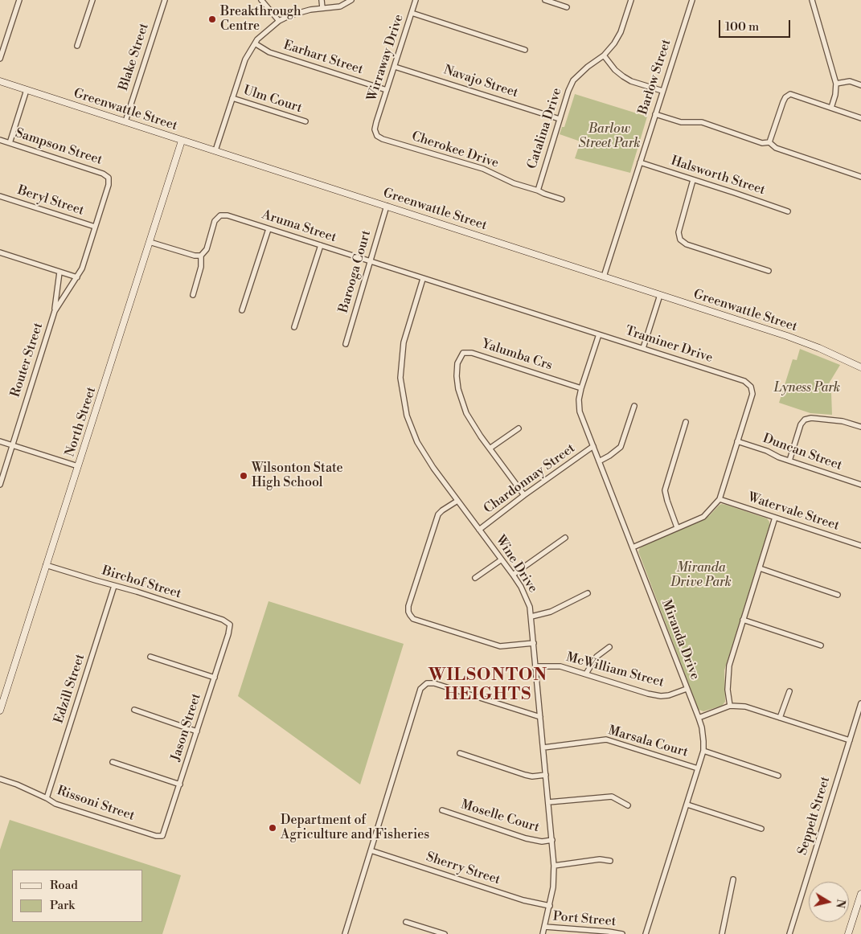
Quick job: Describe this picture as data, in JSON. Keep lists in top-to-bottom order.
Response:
{
  "streets": {
    "main road": ["Greenwattle Street", "North Street"],
    "street": [
      "Blake Street",
      "Earhart Street",
      "Wirraway Drive",
      "Barlow Street",
      "Navajo Street",
      "Ulm Court",
      "Catalina Drive",
      "Sampson Street",
      "Cherokee Drive",
      "Halsworth Street",
      "Beryl Street",
      "Aruma Street",
      "Barooga Court",
      "Traminer Drive",
      "Yalumba Crs",
      "Router Street",
      "Duncan Street",
      "Chardonnay Street",
      "Watervale Street",
      "Wine Drive",
      "Birchof Street",
      "Miranda Drive",
      "McWilliam Street",
      "Edzill Street",
      "Jason Street",
      "Marsala Court",
      "Rissoni Street",
      "Seppelt Street",
      "Moselle Court",
      "Sherry Street",
      "Port Street"
    ]
  },
  "crossings": [
    ["Blake Street", "Greenwattle Street"],
    ["Earhart Street", "Wirraway Drive"],
    ["Wirraway Drive", "Navajo Street"],
    ["Wirraway Drive", "Cherokee Drive"],
    ["Barlow Street", "Greenwattle Street"],
    ["Barlow Street", "Halsworth Street"],
    ["Navajo Street", "Catalina Drive"],
    ["Greenwattle Street", "Barooga Court"],
    ["Greenwattle Street", "North Street"],
    ["Catalina Drive", "Cherokee Drive"],
    ["Sampson Street", "Router Street"],
    ["Beryl Street", "Router Street"],
    ["Aruma Street", "Barooga Court"],
    ["Aruma Street", "Traminer Drive"],
    ["Barooga Court", "Traminer Drive"],
    ["Traminer Drive", "Duncan Street"],
    ["Traminer Drive", "Watervale Street"],
    ["Traminer Drive", "Wine Drive"],
    ["Traminer Drive", "Miranda Drive"],
    ["Yalumba Crs", "Chardonnay Street"],
    ["Yalumba Crs", "Miranda Drive"],
    ["North Street", "Birchof Street"],
    ["Chardonnay Street", "Wine Drive"],
    ["Chardonnay Street", "Miranda Drive"],
    ["Wine Drive", "McWilliam Street"],
    ["Wine Drive", "Marsala Court"],
    ["Wine Drive", "Moselle Court"],
    ["Wine Drive", "Sherry Street"],
    ["Wine Drive", "Port Street"],
    ["Birchof Street", "Edzill Street"],
    ["Birchof Street", "Jason Street"],
    ["Miranda Drive", "McWilliam Street"],
    ["Miranda Drive", "Marsala Court"],
    ["Edzill Street", "Rissoni Street"],
    ["Jason Street", "Rissoni Street"]
  ],
  "districts": ["WILSONTON HEIGHTS"],
  "parks": ["Barlow Street Park", "Lyness Park", "Miranda Drive Park"],
  "places": ["Breakthrough Centre", "Wilsonton State High School", "Department of Agriculture and Fisheries"],
  "legend": ["Road", "Park"],
  "scale_bar": "100 m",
  "north": "right"
}
